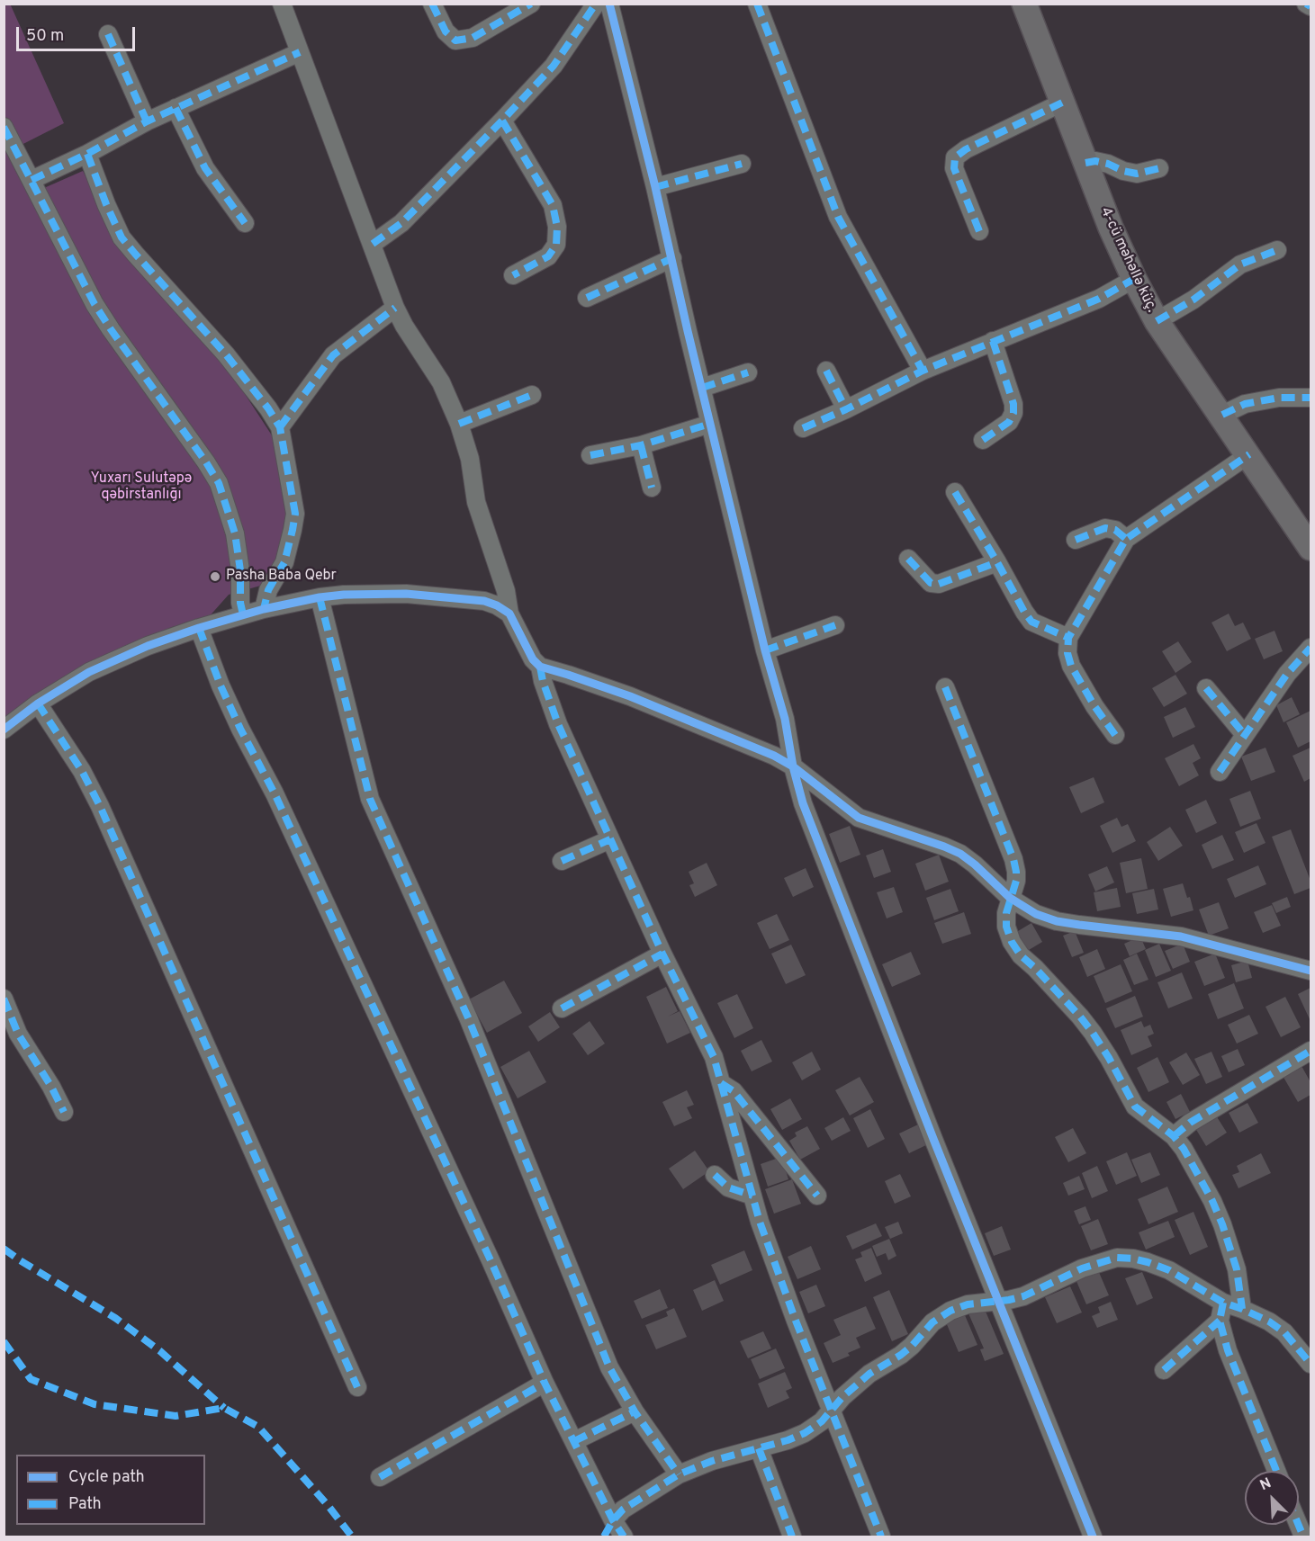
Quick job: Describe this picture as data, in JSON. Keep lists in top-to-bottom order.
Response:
{
  "streets": {
    "street": ["4-cü məhəllə küç."]
  },
  "parks": ["Yuxarı Sulutəpə qəbirstanlığı"],
  "places": ["Pasha Baba Qebr"],
  "legend": ["Cycle path", "Path"],
  "scale_bar": "50 m",
  "north": "top left"
}
